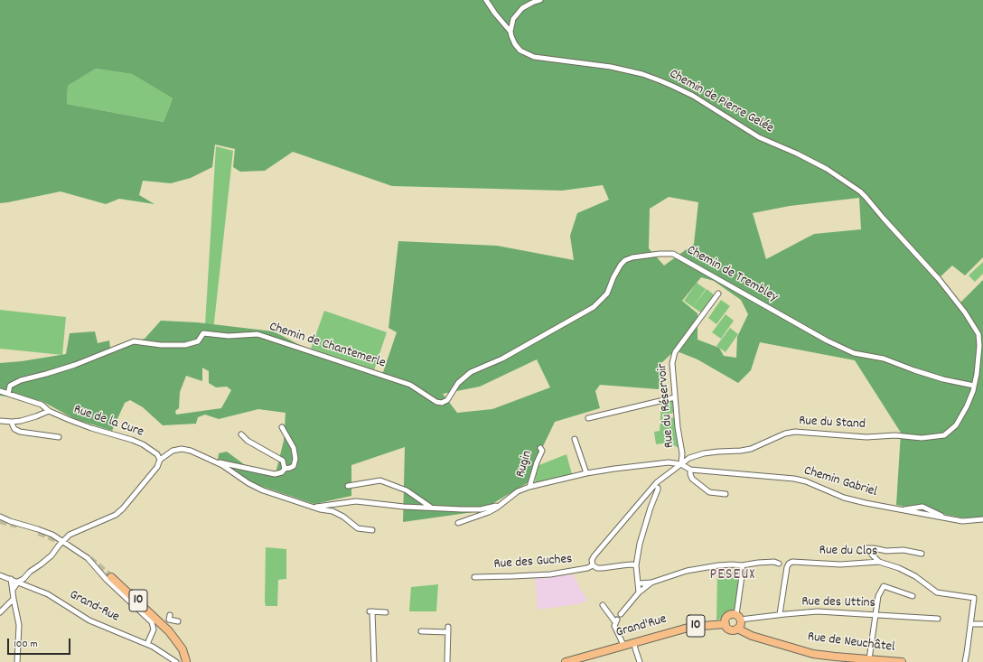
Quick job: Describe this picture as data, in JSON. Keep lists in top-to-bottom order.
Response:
{
  "streets": {
    "main road": ["10", "Grand'Rue", "Rue de Neuchâtel"],
    "street": [
      "Chemin de Pierre Gelée",
      "Chemin de Trembley",
      "Chemin de Chantemerle",
      "Rue du Réservoir",
      "Rue de la Cure",
      "Rue du Stand",
      "Rugin",
      "Chemin Gabriel",
      "Rue du Clos",
      "Rue des Guches",
      "Rue des Uttins",
      "Grand-Rue"
    ]
  },
  "crossings": [
    ["Chemin de Pierre Gelée", "Chemin de Trembley"],
    ["Chemin de Pierre Gelée", "Rue du Stand"],
    ["Chemin de Trembley", "Chemin de Chantemerle"],
    ["Chemin de Trembley", "Rue du Stand"],
    ["Chemin de Chantemerle", "Rue de la Cure"],
    ["Rue du Réservoir", "Rue du Stand"],
    ["Rue du Réservoir", "Chemin Gabriel"],
    ["Rue du Stand", "Chemin Gabriel"],
    ["Rue du Stand", "Rue des Guches"],
    ["Rue du Clos", "Rue des Uttins"],
    ["Rue des Uttins", "Grand'Rue"],
    ["Rue des Uttins", "Rue de Neuchâtel"],
    ["Grand'Rue", "Rue de Neuchâtel"]
  ],
  "districts": ["PESEUX"],
  "scale_bar": "100 m"
}
